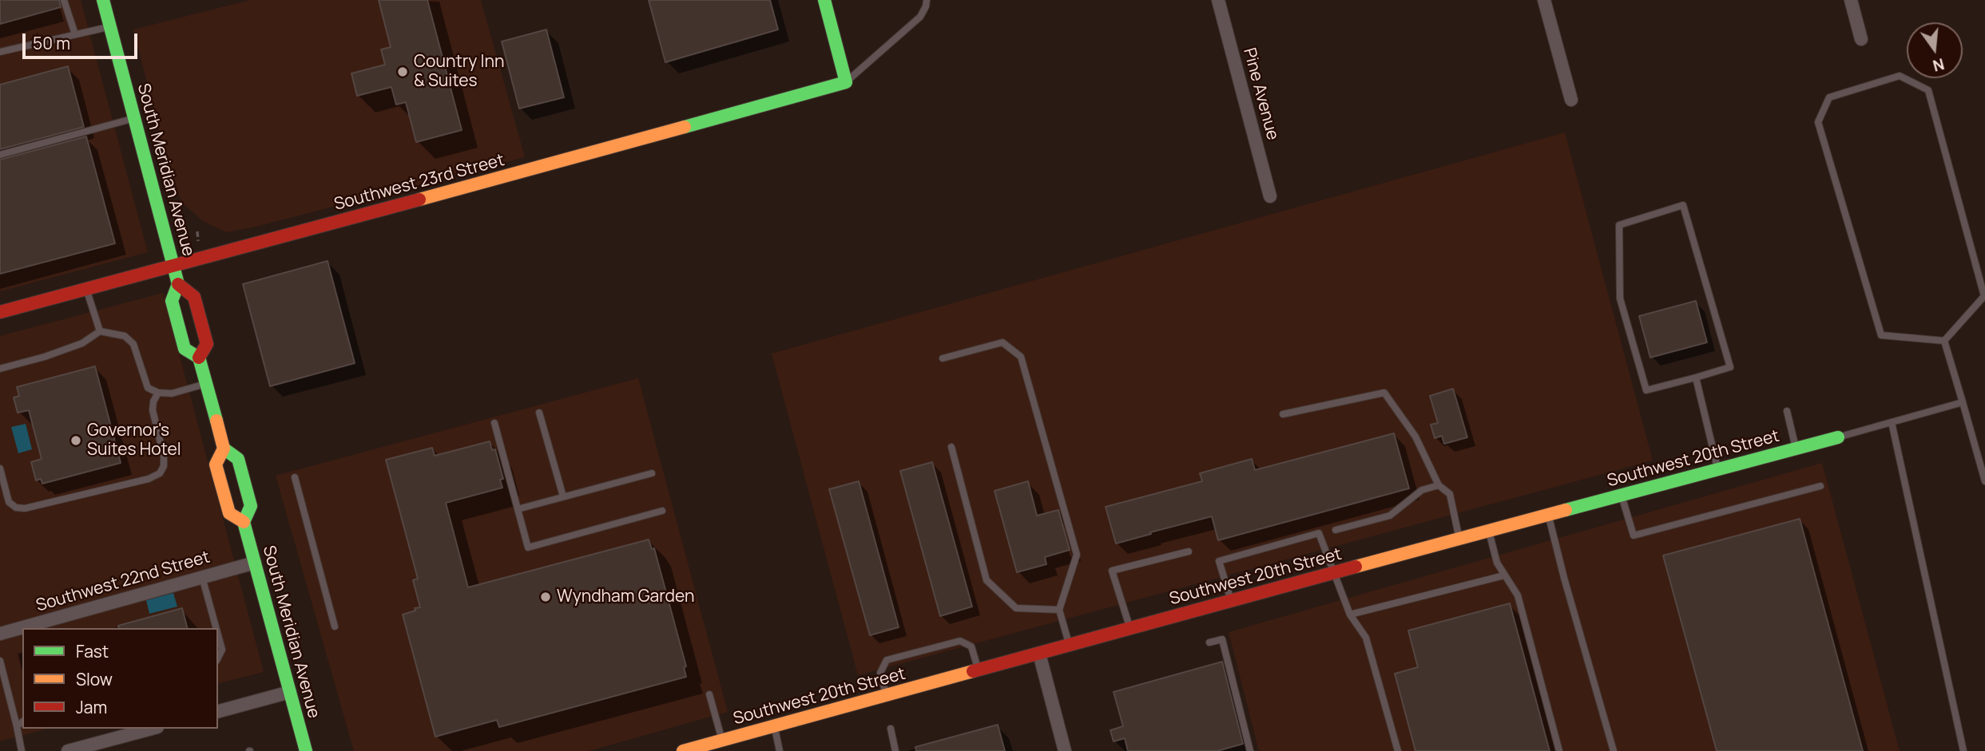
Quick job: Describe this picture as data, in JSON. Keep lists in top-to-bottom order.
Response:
{
  "streets": {
    "street": [
      "Pine Avenue",
      "South Meridian Avenue",
      "Southwest 23rd Street",
      "Southwest 20th Street",
      "Southwest 22nd Street"
    ]
  },
  "crossings": [
    ["South Meridian Avenue", "Southwest 23rd Street"],
    ["South Meridian Avenue", "Southwest 22nd Street"]
  ],
  "places": ["Country Inn & Suites", "Governor's Suites Hotel", "Wyndham Garden"],
  "legend": ["Fast", "Slow", "Jam"],
  "scale_bar": "50 m",
  "north": "bottom"
}
